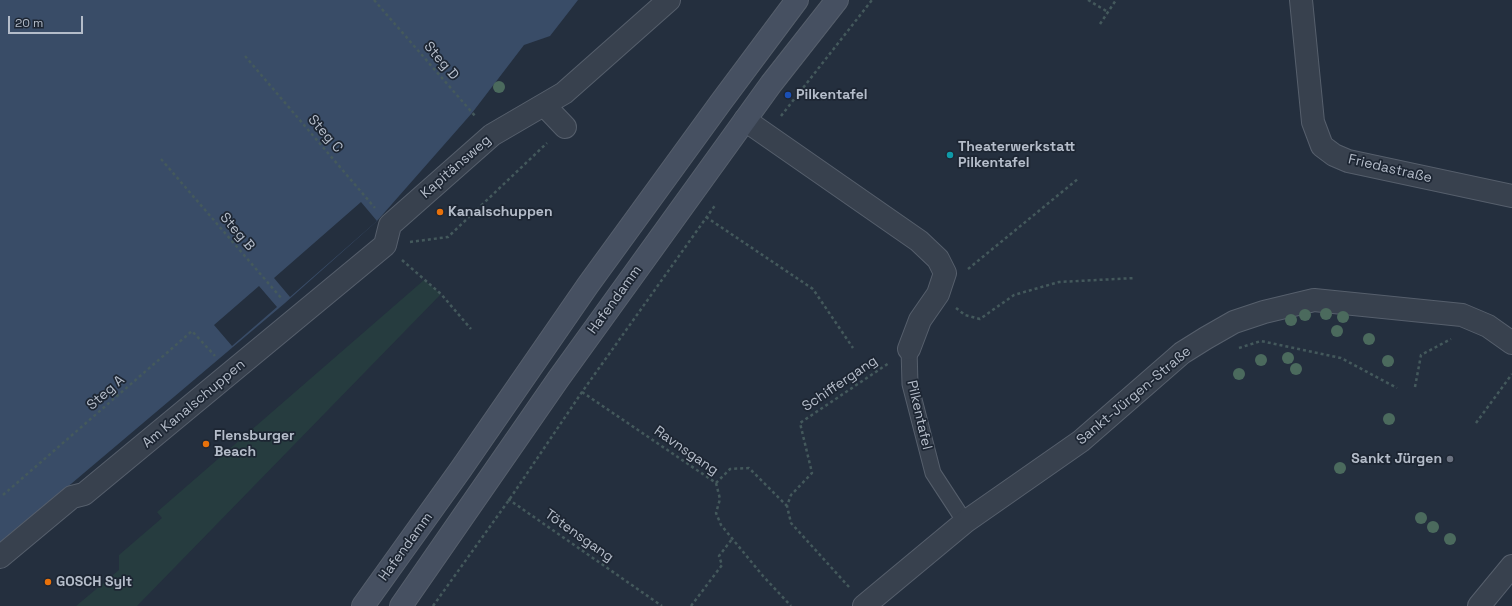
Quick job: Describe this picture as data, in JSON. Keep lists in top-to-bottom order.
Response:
{
  "streets": {
    "main road": ["Hafendamm"],
    "street": [
      "Kapitänsweg",
      "Friedastraße",
      "Sankt-Jürgen-Straße",
      "Am Kanalschuppen",
      "Pilkentafel"
    ],
    "path": [
      "Steg D",
      "Steg C",
      "Steg B",
      "Schiffergang",
      "Steg A",
      "Ravnsgang",
      "Tötensgang"
    ]
  },
  "crossings": [
    ["Steg D", "Kapitänsweg"],
    ["Steg C", "Kapitänsweg"],
    ["Steg C", "Am Kanalschuppen"],
    ["Kapitänsweg", "Am Kanalschuppen"],
    ["Steg B", "Am Kanalschuppen"],
    ["Hafendamm", "Ravnsgang"],
    ["Hafendamm", "Tötensgang"],
    ["Schiffergang", "Pilkentafel"],
    ["Sankt-Jürgen-Straße", "Pilkentafel"]
  ],
  "places": [
    "Pilkentafel",
    "Theaterwerkstatt Pilkentafel",
    "Kanalschuppen",
    "Flensburger Beach",
    "Sankt Jürgen",
    "GOSCH Sylt"
  ],
  "scale_bar": "20 m"
}
